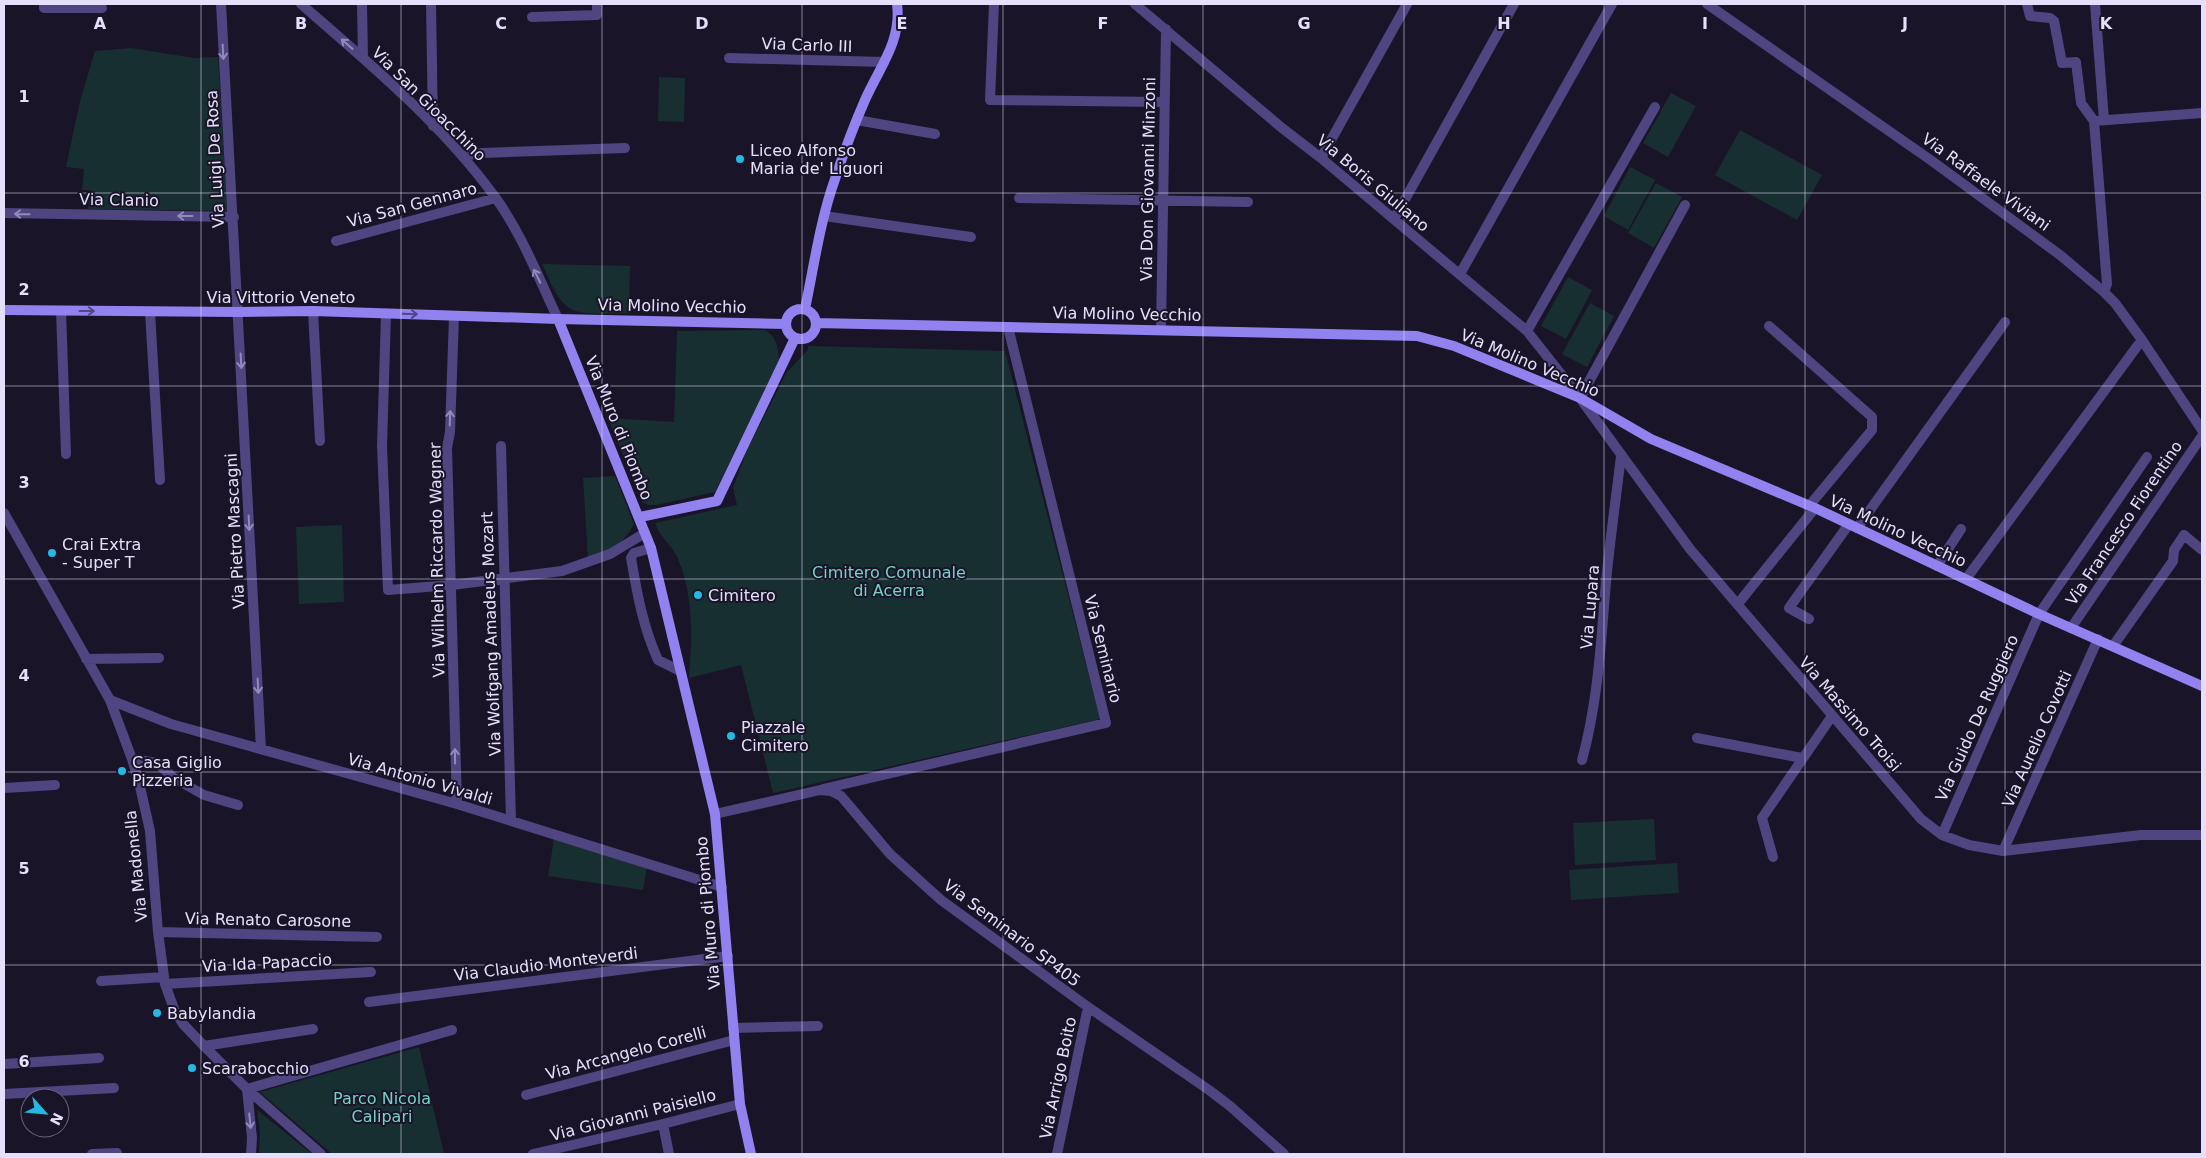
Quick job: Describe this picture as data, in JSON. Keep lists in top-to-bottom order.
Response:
{
  "streets": {
    "street": [
      "Via Carlo III",
      "Via San Gioacchino",
      "Via Luigi De Rosa",
      "Via Don Giovanni Minzoni",
      "Via Raffaele Viviani",
      "Via Boris Giuliano",
      "Via Clanio",
      "Via San Gennaro",
      "Via Vittorio Veneto",
      "Via Molino Vecchio",
      "Via Muro di Piombo",
      "Via Francesco Fiorentino",
      "Via Pietro Mascagni",
      "Via Wilhelm Riccardo Wagner",
      "Via Lupara",
      "Via Wolfgang Amadeus Mozart",
      "Via Seminario",
      "Via Massimo Troisi",
      "Via Guido De Ruggiero",
      "Via Aurelio Covotti",
      "Via Antonio Vivaldi",
      "Via Madonella",
      "Via Renato Carosone",
      "Via Seminario SP405",
      "Via Ida Papaccio",
      "Via Claudio Monteverdi",
      "Via Arcangelo Corelli",
      "Via Arrigo Boito",
      "Via Giovanni Paisiello"
    ]
  },
  "crossings": [
    ["Via San Gioacchino", "Via San Gennaro"],
    ["Via San Gioacchino", "Via Vittorio Veneto"],
    ["Via San Gioacchino", "Via Molino Vecchio"],
    ["Via San Gioacchino", "Via Muro di Piombo"],
    ["Via Luigi De Rosa", "Via Clanio"],
    ["Via Luigi De Rosa", "Via Vittorio Veneto"],
    ["Via Luigi De Rosa", "Via Pietro Mascagni"],
    ["Via Don Giovanni Minzoni", "Via Boris Giuliano"],
    ["Via Don Giovanni Minzoni", "Via Molino Vecchio"],
    ["Via Boris Giuliano", "Via Molino Vecchio"],
    ["Via Boris Giuliano", "Via Massimo Troisi"],
    ["Via Vittorio Veneto", "Via Molino Vecchio"],
    ["Via Vittorio Veneto", "Via Muro di Piombo"],
    ["Via Vittorio Veneto", "Via Pietro Mascagni"],
    ["Via Vittorio Veneto", "Via Wilhelm Riccardo Wagner"],
    ["Via Molino Vecchio", "Via Muro di Piombo"],
    ["Via Molino Vecchio", "Via Francesco Fiorentino"],
    ["Via Molino Vecchio", "Via Seminario"],
    ["Via Molino Vecchio", "Via Massimo Troisi"],
    ["Via Molino Vecchio", "Via Guido De Ruggiero"],
    ["Via Molino Vecchio", "Via Aurelio Covotti"],
    ["Via Muro di Piombo", "Via Antonio Vivaldi"],
    ["Via Muro di Piombo", "Via Claudio Monteverdi"],
    ["Via Muro di Piombo", "Via Arcangelo Corelli"],
    ["Via Muro di Piombo", "Via Giovanni Paisiello"],
    ["Via Pietro Mascagni", "Via Antonio Vivaldi"],
    ["Via Wilhelm Riccardo Wagner", "Via Antonio Vivaldi"],
    ["Via Lupara", "Via Massimo Troisi"],
    ["Via Wolfgang Amadeus Mozart", "Via Antonio Vivaldi"],
    ["Via Seminario", "Via Seminario SP405"],
    ["Via Massimo Troisi", "Via Guido De Ruggiero"],
    ["Via Massimo Troisi", "Via Aurelio Covotti"],
    ["Via Antonio Vivaldi", "Via Madonella"],
    ["Via Madonella", "Via Renato Carosone"],
    ["Via Madonella", "Via Ida Papaccio"],
    ["Via Seminario SP405", "Via Arrigo Boito"]
  ],
  "one_way": [
    "Via San Gioacchino",
    "Via Luigi De Rosa",
    "Via Clanio",
    "Via Wilhelm Riccardo Wagner"
  ],
  "parks": ["Cimitero Comunale di Acerra", "Parco Nicola Calipari"],
  "places": [
    "Liceo Alfonso Maria de' Liguori",
    "Crai Extra - Super T",
    "Cimitero",
    "Piazzale Cimitero",
    "Casa Giglio Pizzeria",
    "Babylandia",
    "Scarabocchio"
  ],
  "north": "bottom right",
  "grid": {
    "columns": [
      "A",
      "B",
      "C",
      "D",
      "E",
      "F",
      "G",
      "H",
      "I",
      "J",
      "K"
    ],
    "rows": [
      "1",
      "2",
      "3",
      "4",
      "5",
      "6"
    ]
  }
}
